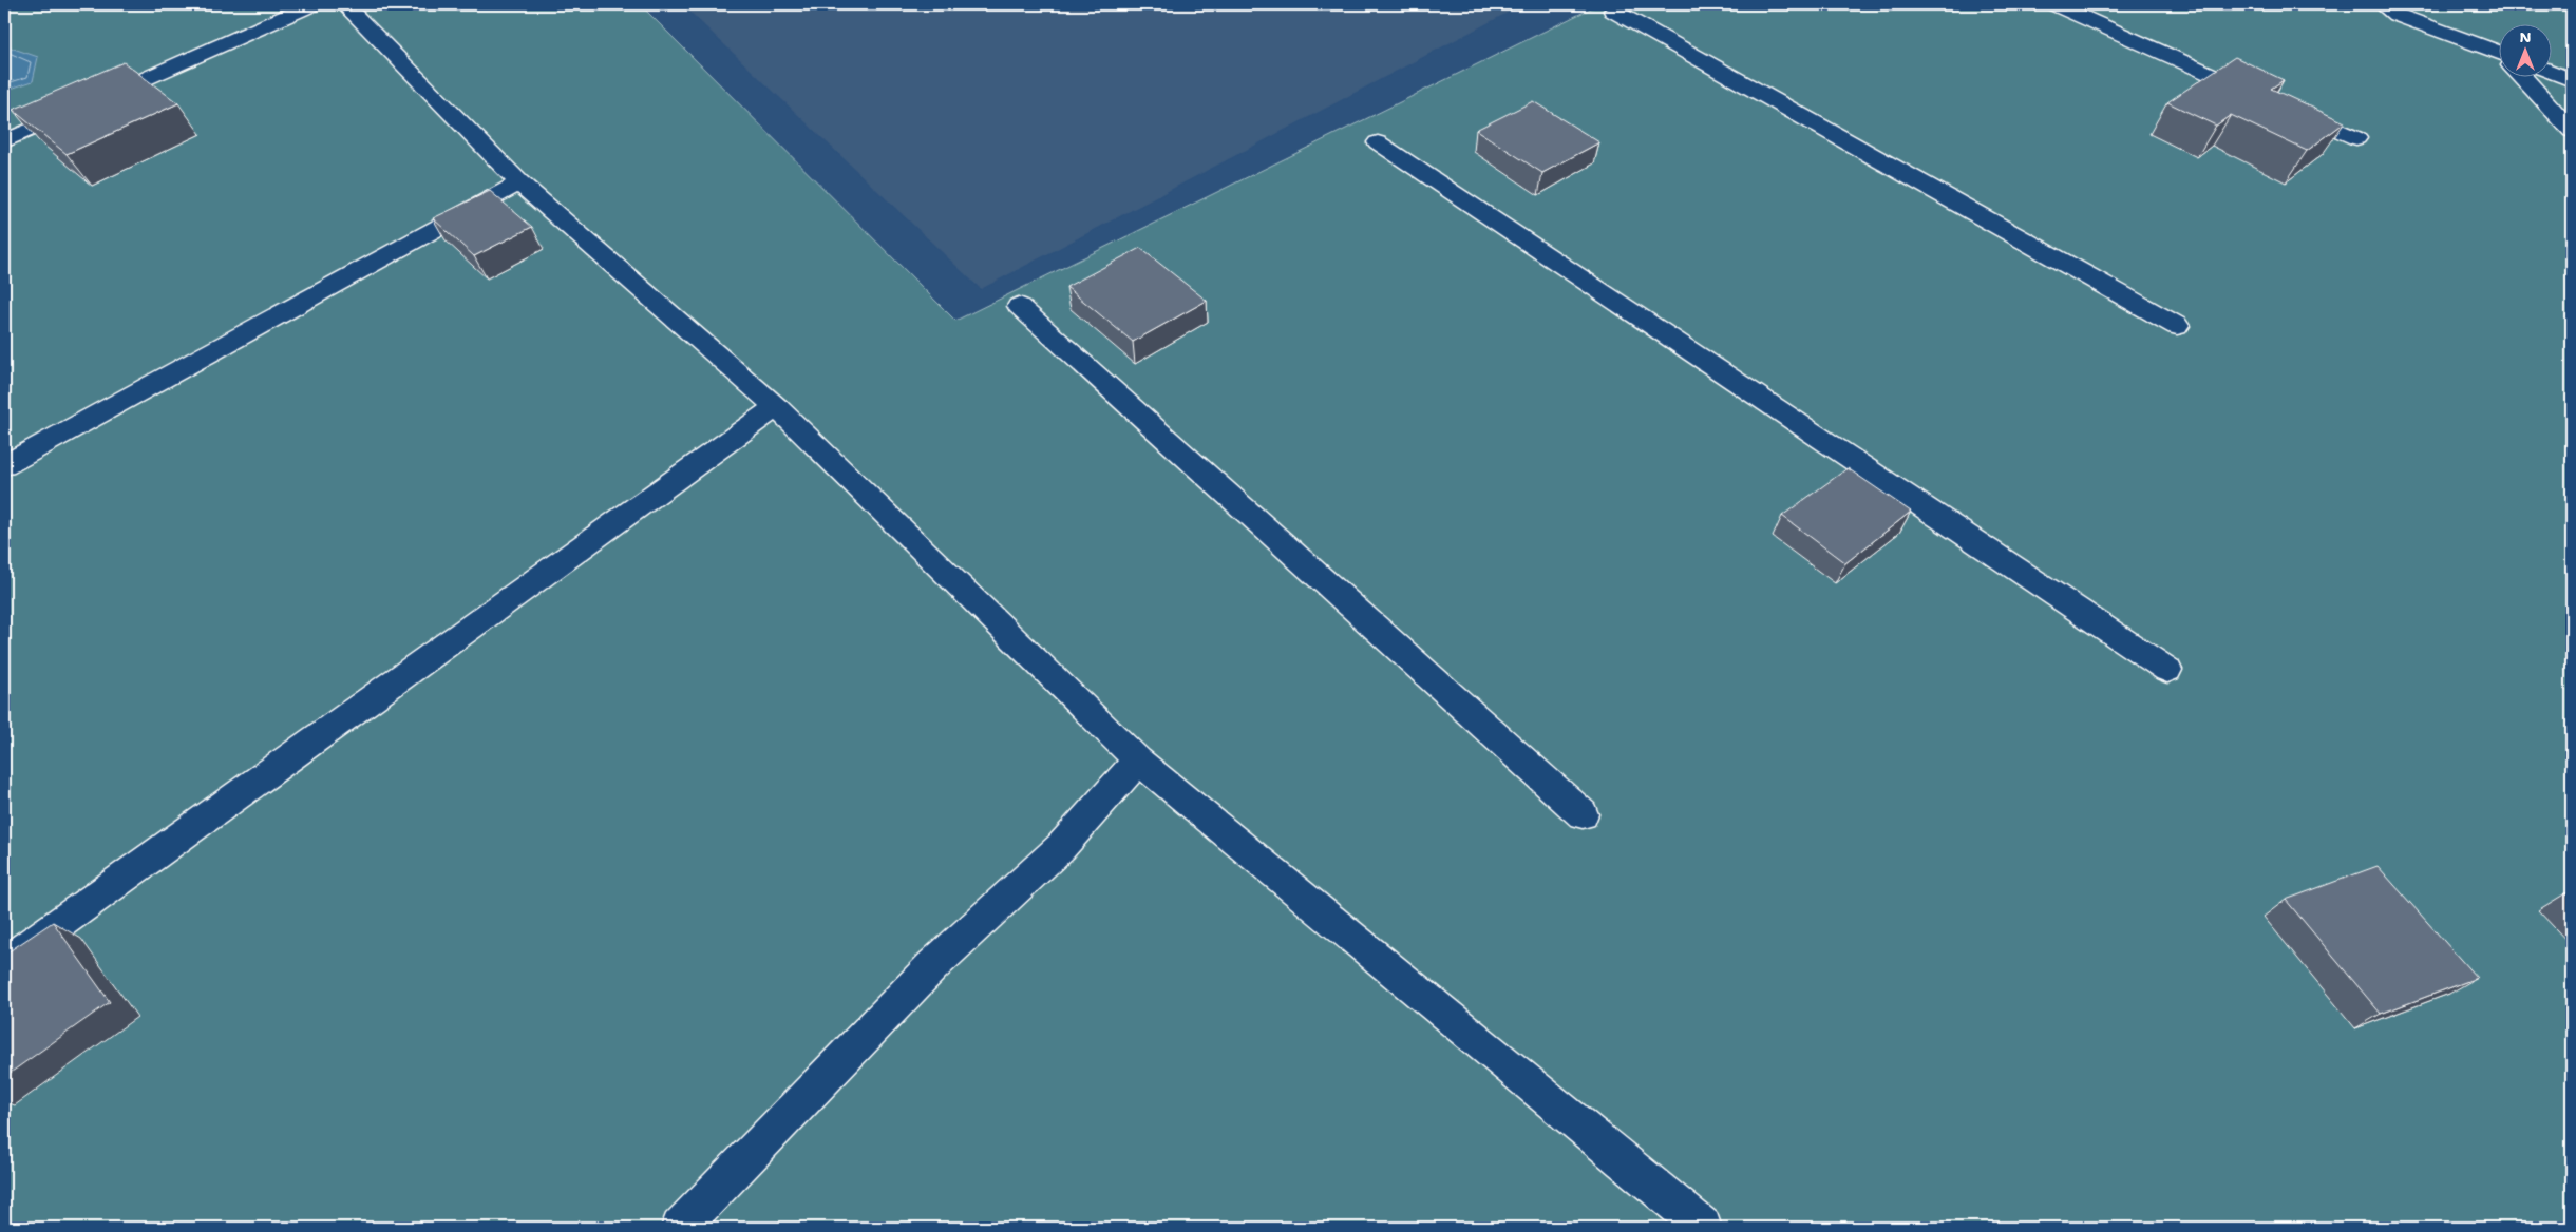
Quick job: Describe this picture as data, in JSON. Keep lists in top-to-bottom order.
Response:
{
  "north": "top"
}
